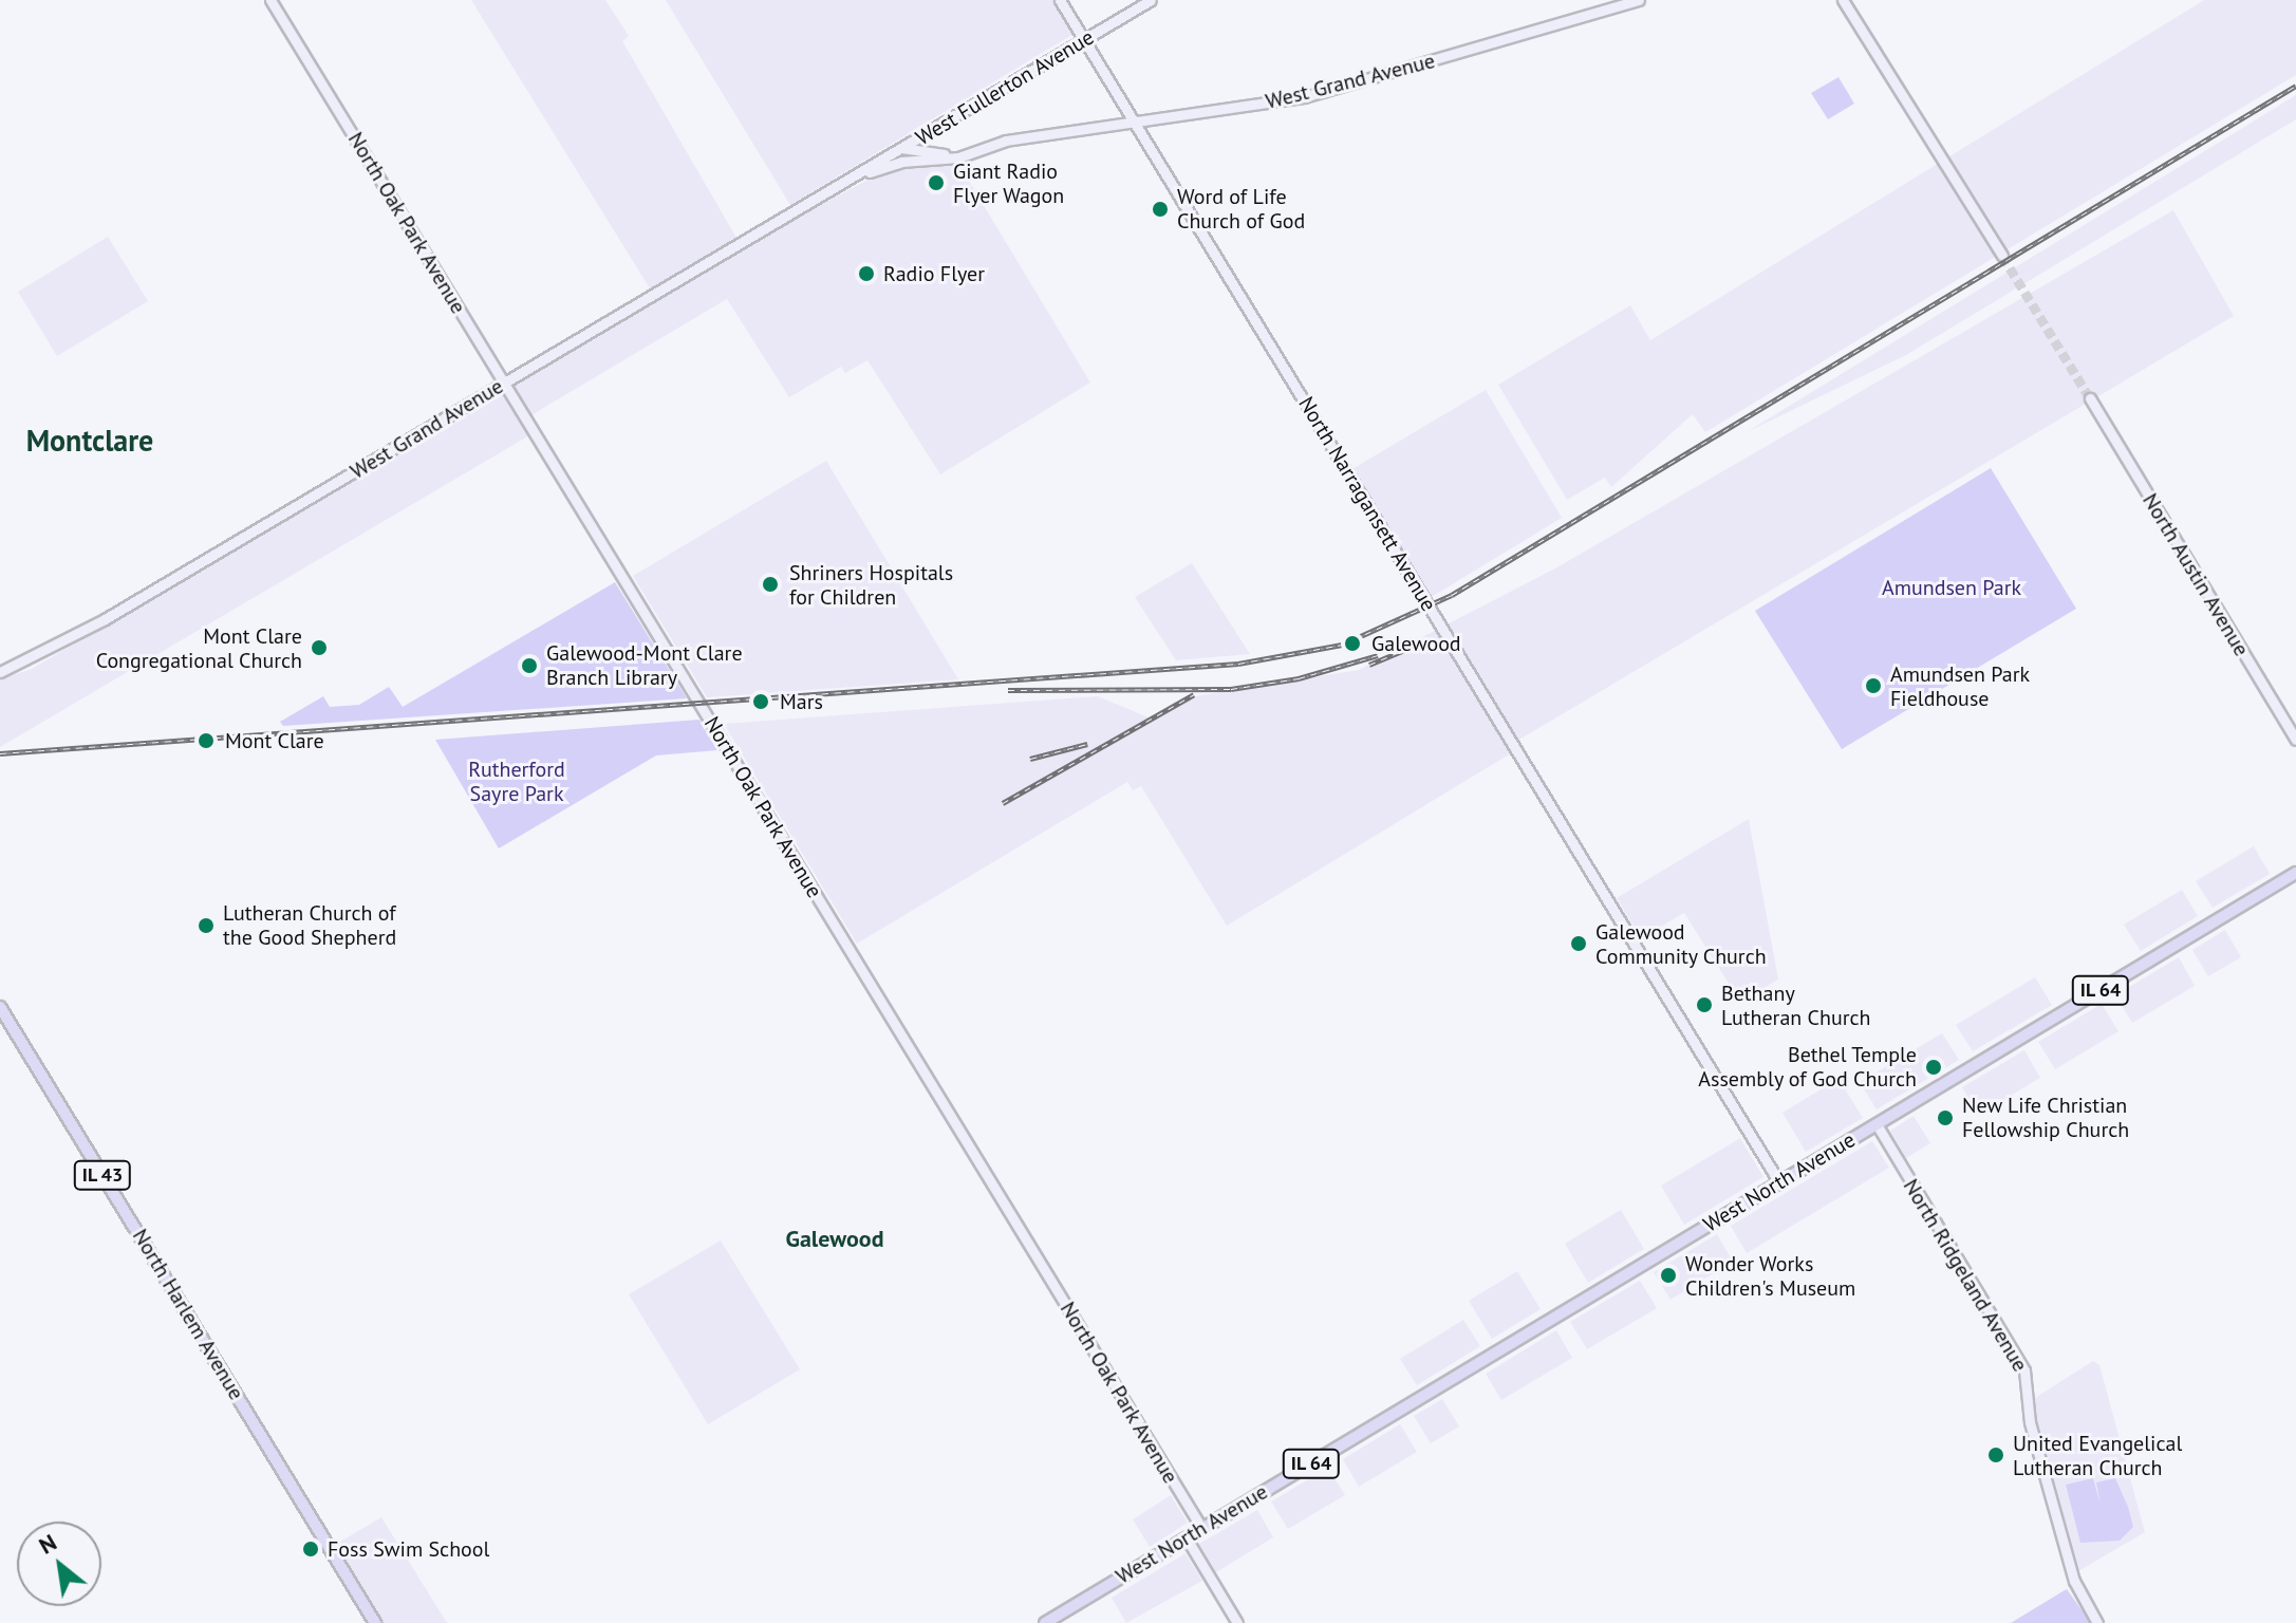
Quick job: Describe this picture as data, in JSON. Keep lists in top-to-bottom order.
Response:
{
  "streets": {
    "main road": [
      "IL 64",
      "IL 43",
      "West North Avenue",
      "North Harlem Avenue"
    ],
    "street": [
      "West Grand Avenue",
      "West Fullerton Avenue",
      "North Oak Park Avenue",
      "North Narragansett Avenue",
      "North Austin Avenue",
      "North Ridgeland Avenue"
    ]
  },
  "crossings": [
    ["West Grand Avenue", "West Fullerton Avenue"],
    ["West Grand Avenue", "North Oak Park Avenue"],
    ["West Grand Avenue", "North Narragansett Avenue"],
    ["West Fullerton Avenue", "North Narragansett Avenue"],
    ["North Oak Park Avenue", "West North Avenue"],
    ["North Narragansett Avenue", "West North Avenue"],
    ["West North Avenue", "North Ridgeland Avenue"]
  ],
  "districts": ["Montclare", "Galewood"],
  "parks": ["Amundsen Park", "Rutherford Sayre Park"],
  "places": [
    "Giant Radio Flyer Wagon",
    "Word of Life Church of God",
    "Radio Flyer",
    "Shriners Hospitals for Children",
    "Galewood",
    "Mont Clare Congregational Church",
    "Galewood-Mont Clare Branch Library",
    "Amundsen Park Fieldhouse",
    "Mars",
    "Mont Clare",
    "Lutheran Church of the Good Shepherd",
    "Galewood Community Church",
    "Bethany Lutheran Church",
    "Bethel Temple Assembly of God Church",
    "New Life Christian Fellowship Church",
    "Wonder Works Children's Museum",
    "United Evangelical Lutheran Church",
    "Foss Swim School"
  ],
  "north": "top left"
}
